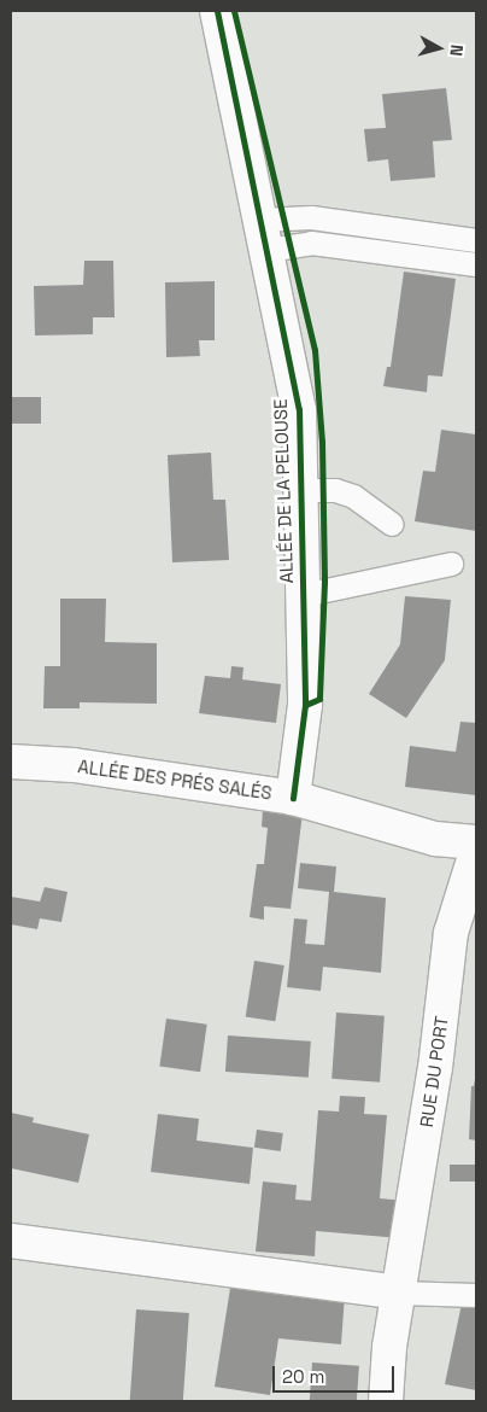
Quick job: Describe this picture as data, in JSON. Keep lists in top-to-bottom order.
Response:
{
  "streets": {
    "street": ["ALLÉE DE LA PELOUSE", "ALLÉE DES PRÉS SALÉS", "RUE DU PORT"]
  },
  "crossings": [
    ["ALLÉE DE LA PELOUSE", "ALLÉE DES PRÉS SALÉS"]
  ],
  "scale_bar": "20 m",
  "north": "right"
}
